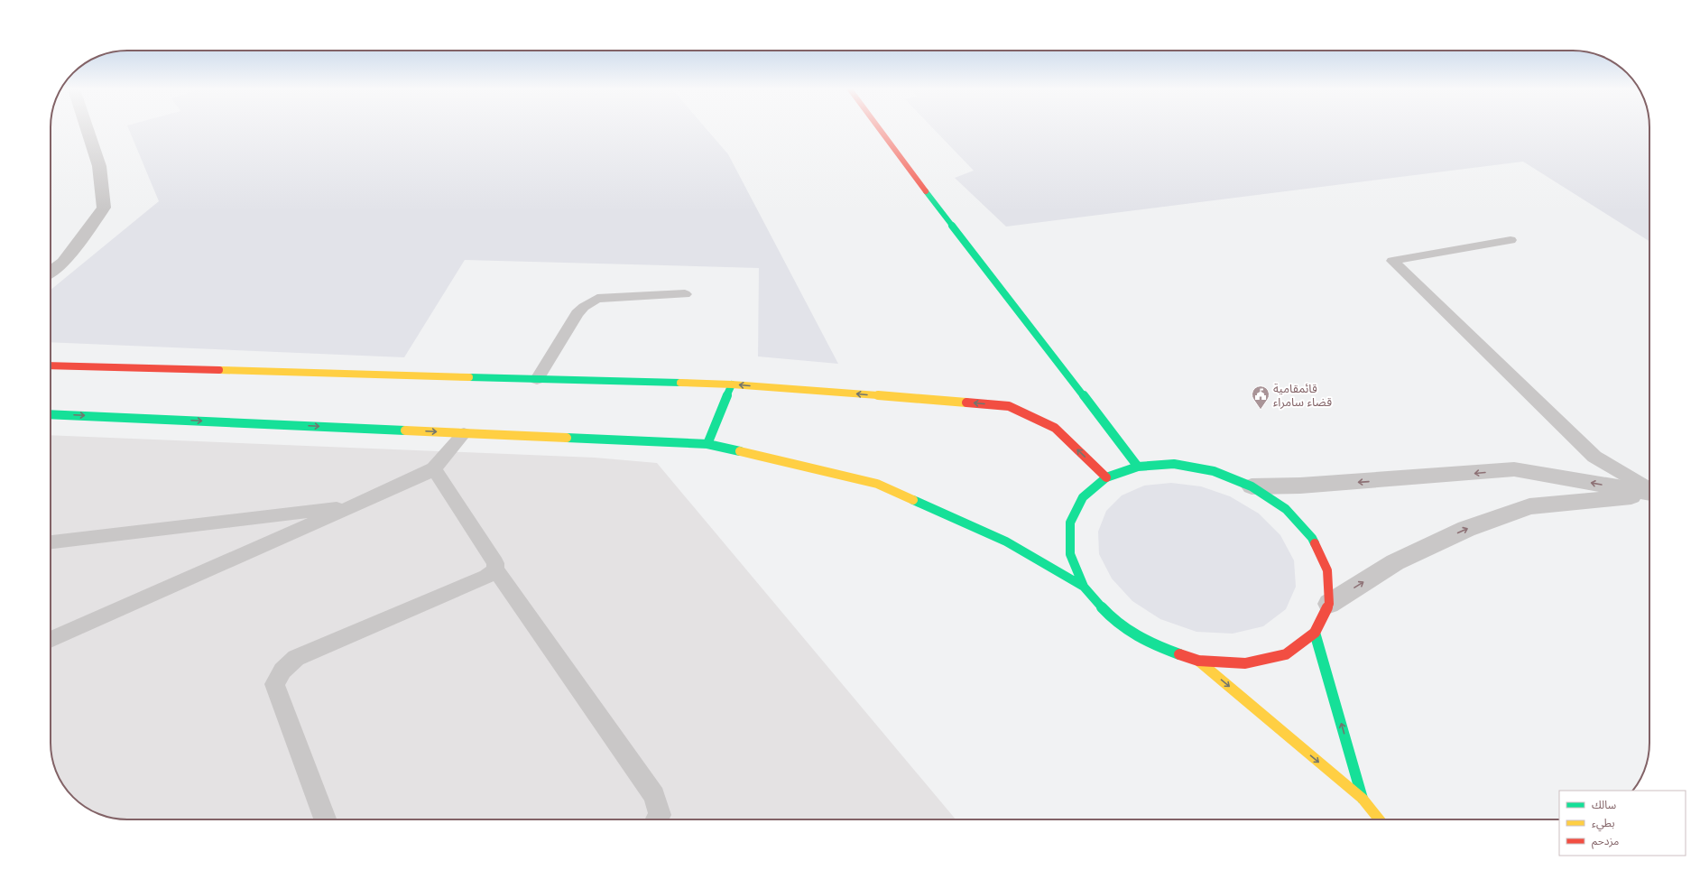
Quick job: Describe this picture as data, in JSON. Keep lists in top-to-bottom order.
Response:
{
  "places": {
    "public building": ["قائمقامية قضاء سامراء"]
  },
  "legend": ["سالك", "بطيء", "مزدحم"]
}
